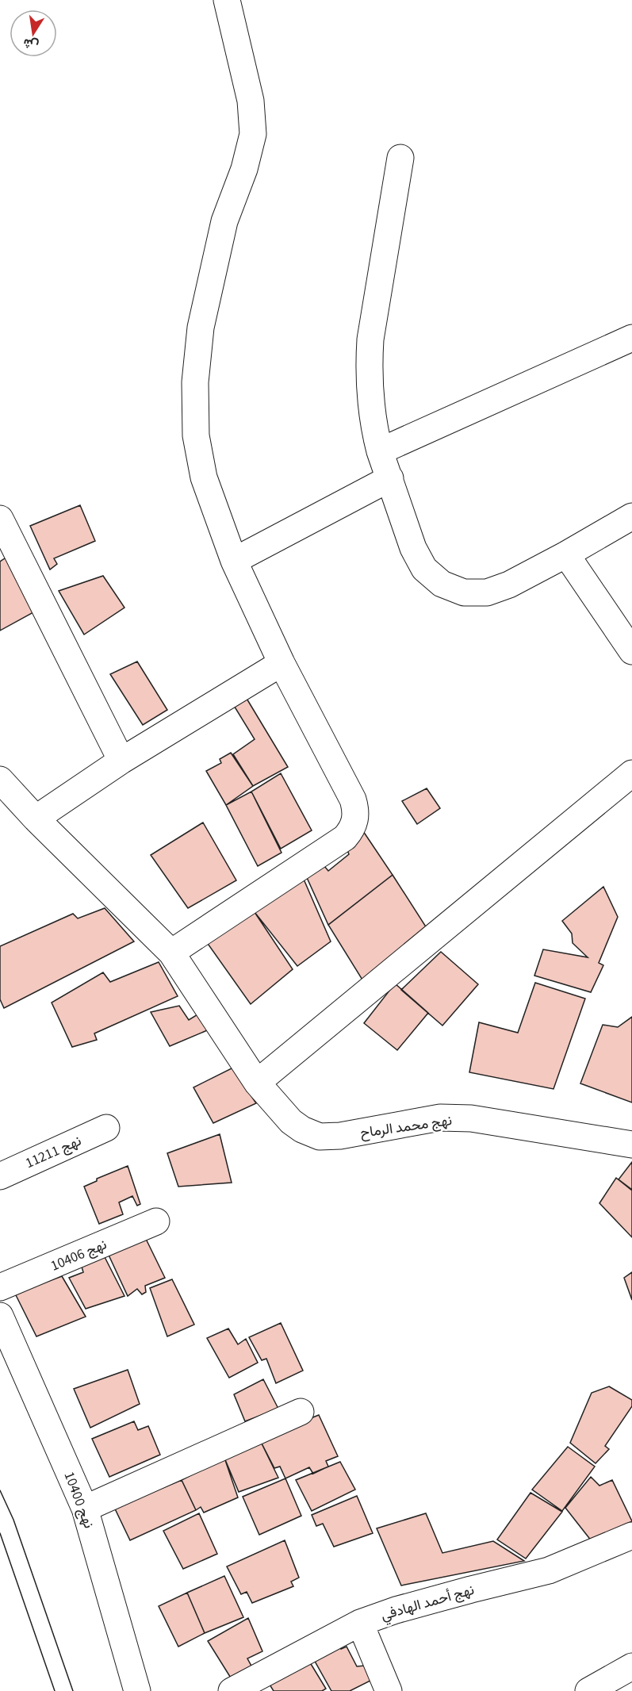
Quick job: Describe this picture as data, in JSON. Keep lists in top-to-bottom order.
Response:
{
  "streets": {
    "street": [
      "نهج محمد الرماح",
      "نهج 11211",
      "نهج 10406",
      "نهج 10400",
      "نهج أحمد الهادفي"
    ]
  },
  "north": "bottom"
}
